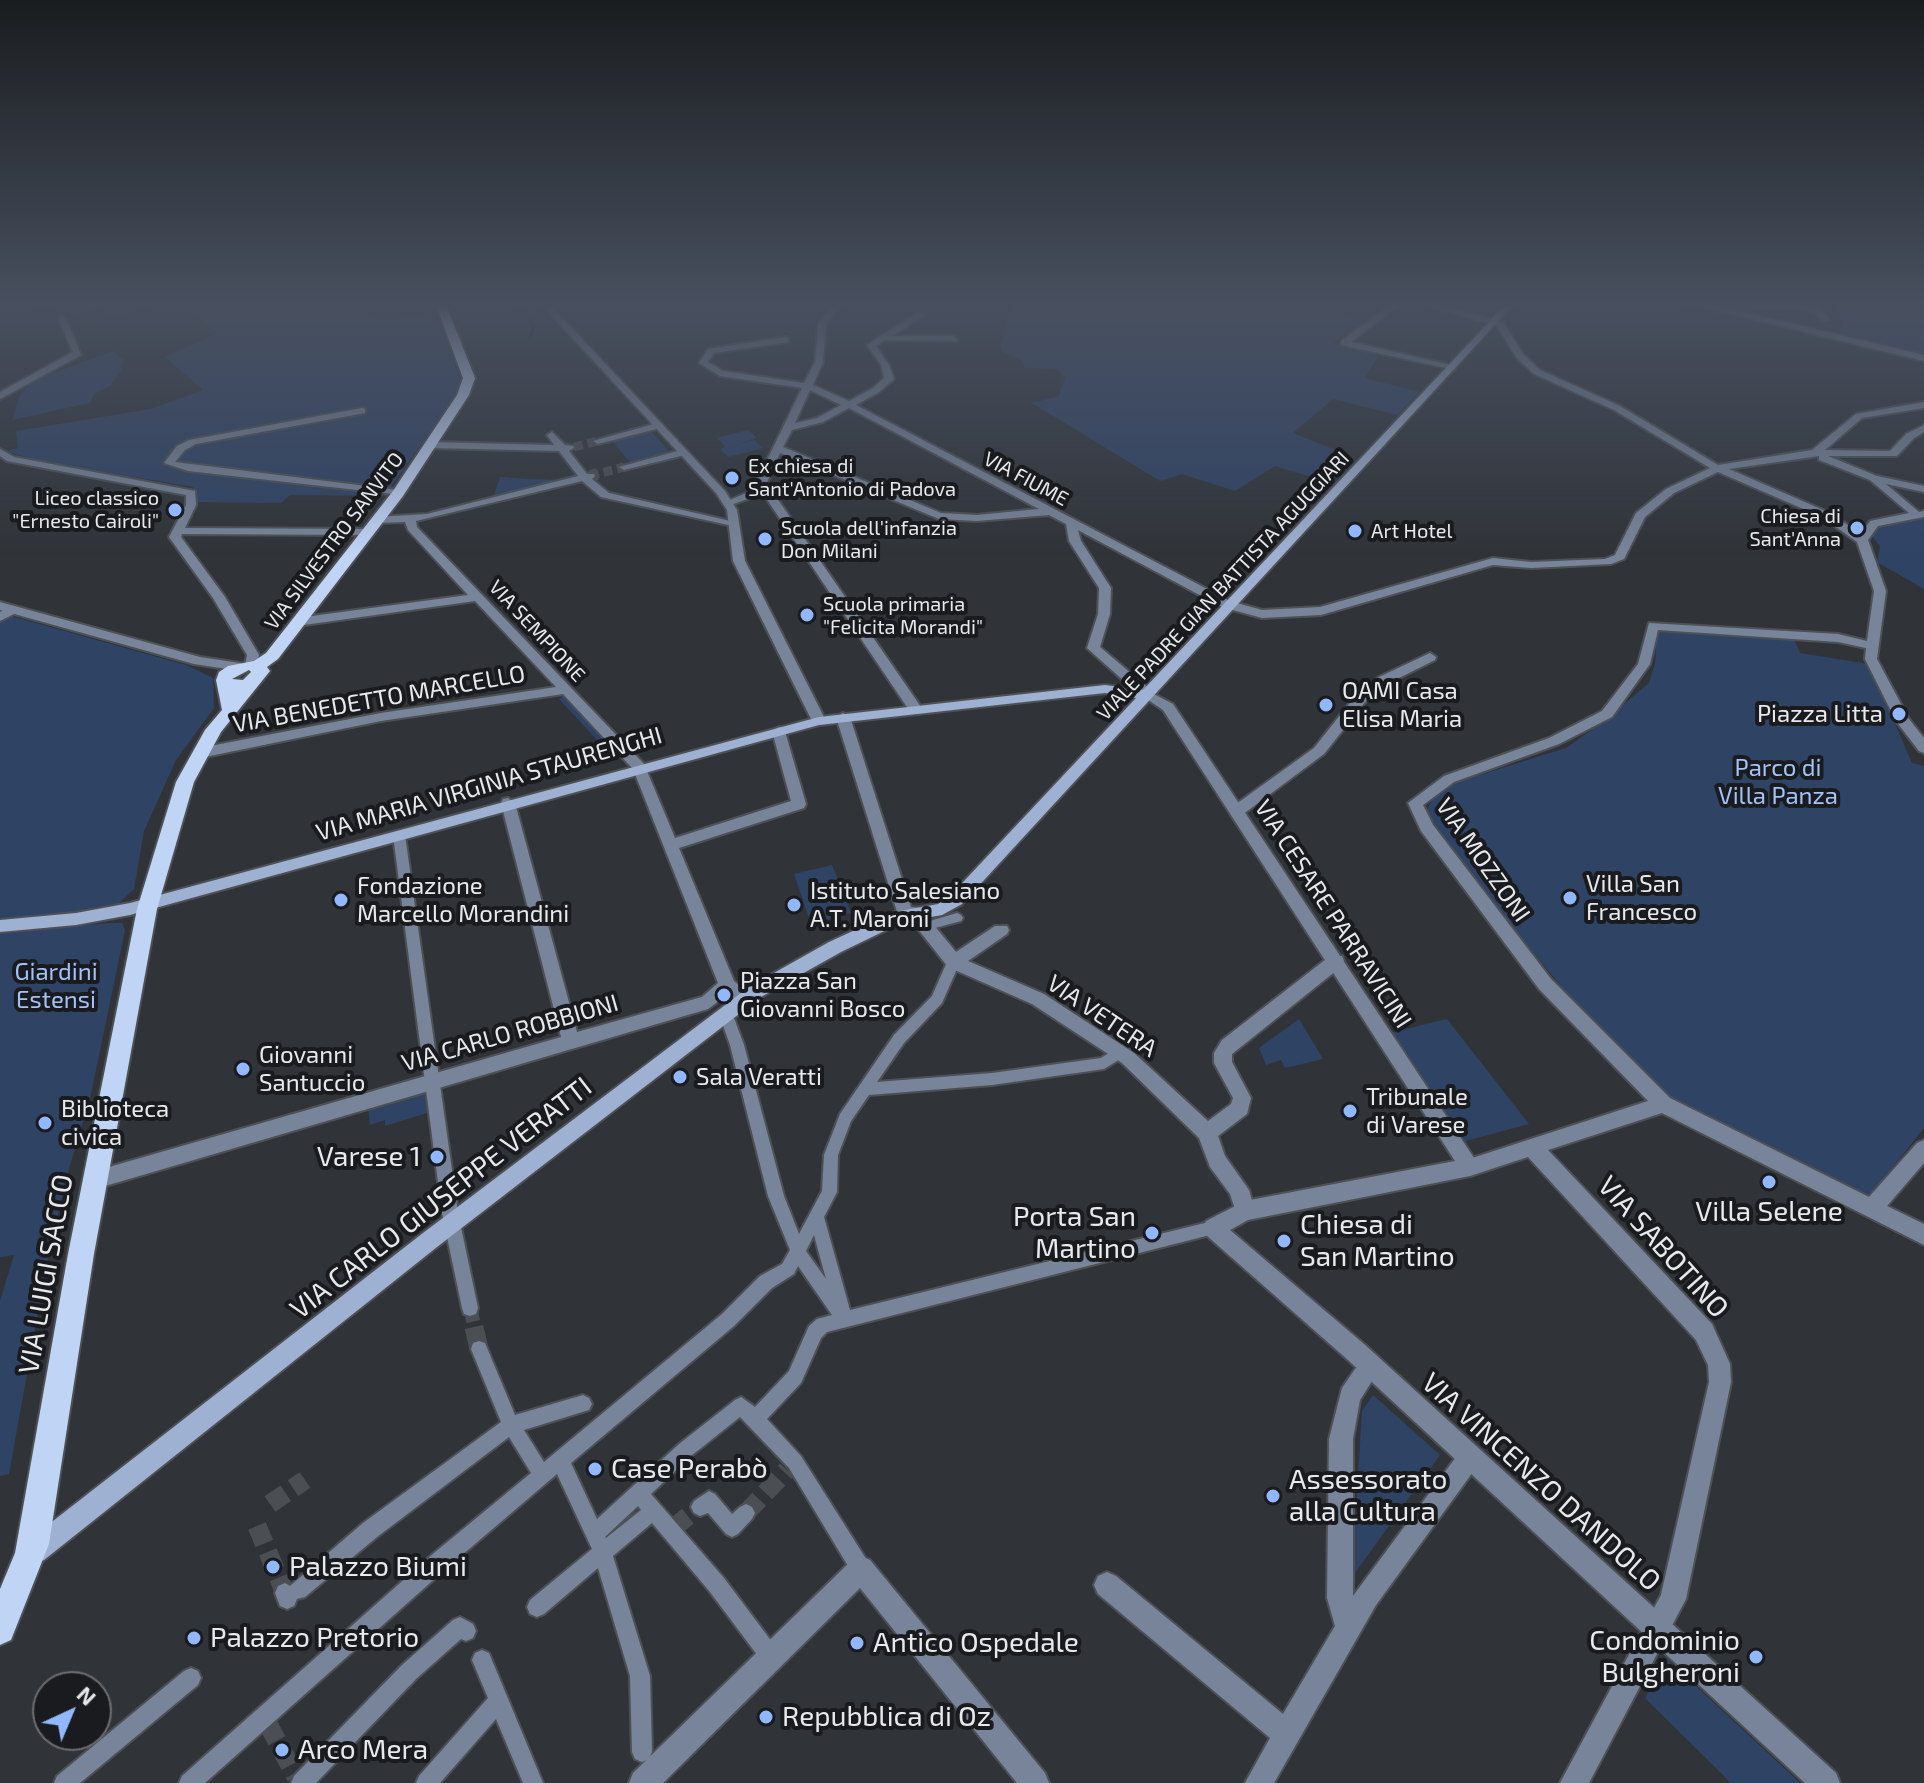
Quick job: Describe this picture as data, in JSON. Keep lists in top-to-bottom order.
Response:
{
  "streets": {
    "main road": [
      "VIA SILVESTRO SANVITO",
      "VIALE PADRE GIAN BATTISTA AGUGGIARI",
      "VIA MARIA VIRGINIA STAURENGHI",
      "VIA CARLO GIUSEPPE VERATTI",
      "VIA LUIGI SACCO"
    ],
    "street": [
      "VIA FIUME",
      "VIA SEMPIONE",
      "VIA BENEDETTO MARCELLO",
      "VIA MOZZONI",
      "VIA CESARE PARRAVICINI",
      "VIA VETERA",
      "VIA CARLO ROBBIONI",
      "VIA SABOTINO",
      "VIA VINCENZO DANDOLO"
    ]
  },
  "crossings": [
    ["VIA FIUME", "VIALE PADRE GIAN BATTISTA AGUGGIARI"],
    ["VIA FIUME", "VIA CESARE PARRAVICINI"],
    ["VIA SILVESTRO SANVITO", "VIA BENEDETTO MARCELLO"],
    ["VIA SILVESTRO SANVITO", "VIA LUIGI SACCO"],
    ["VIALE PADRE GIAN BATTISTA AGUGGIARI", "VIA MARIA VIRGINIA STAURENGHI"],
    ["VIALE PADRE GIAN BATTISTA AGUGGIARI", "VIA CESARE PARRAVICINI"],
    ["VIALE PADRE GIAN BATTISTA AGUGGIARI", "VIA CARLO GIUSEPPE VERATTI"],
    ["VIA SEMPIONE", "VIA BENEDETTO MARCELLO"],
    ["VIA SEMPIONE", "VIA MARIA VIRGINIA STAURENGHI"],
    ["VIA BENEDETTO MARCELLO", "VIA LUIGI SACCO"],
    ["VIA MARIA VIRGINIA STAURENGHI", "VIA CESARE PARRAVICINI"],
    ["VIA MARIA VIRGINIA STAURENGHI", "VIA LUIGI SACCO"],
    ["VIA CARLO ROBBIONI", "VIA LUIGI SACCO"],
    ["VIA CARLO GIUSEPPE VERATTI", "VIA LUIGI SACCO"],
    ["VIA SABOTINO", "VIA VINCENZO DANDOLO"]
  ],
  "parks": ["Parco di Villa Panza", "Giardini Estensi"],
  "places": [
    "Ex chiesa di Sant'Antonio di Padova",
    "Liceo classico \"Ernesto Cairoli\"",
    "Chiesa di Sant'Anna",
    "Art Hotel",
    "Scuola dell'infanzia Don Milani",
    "Scuola primaria \"Felicita Morandi\"",
    "OAMI Casa Elisa Maria",
    "Piazza Litta",
    "Villa San Francesco",
    "Fondazione Marcello Morandini",
    "Istituto Salesiano A.T. Maroni",
    "Piazza San Giovanni Bosco",
    "Giovanni Santuccio",
    "Sala Veratti",
    "Tribunale di Varese",
    "Biblioteca civica",
    "Varese 1",
    "Villa Selene",
    "Porta San Martino",
    "Chiesa di San Martino",
    "Case Perabò",
    "Assessorato alla Cultura",
    "Palazzo Biumi",
    "Palazzo Pretorio",
    "Antico Ospedale",
    "Condominio Bulgheroni",
    "Repubblica di Oz",
    "Arco Mera"
  ],
  "north": "top right"
}
